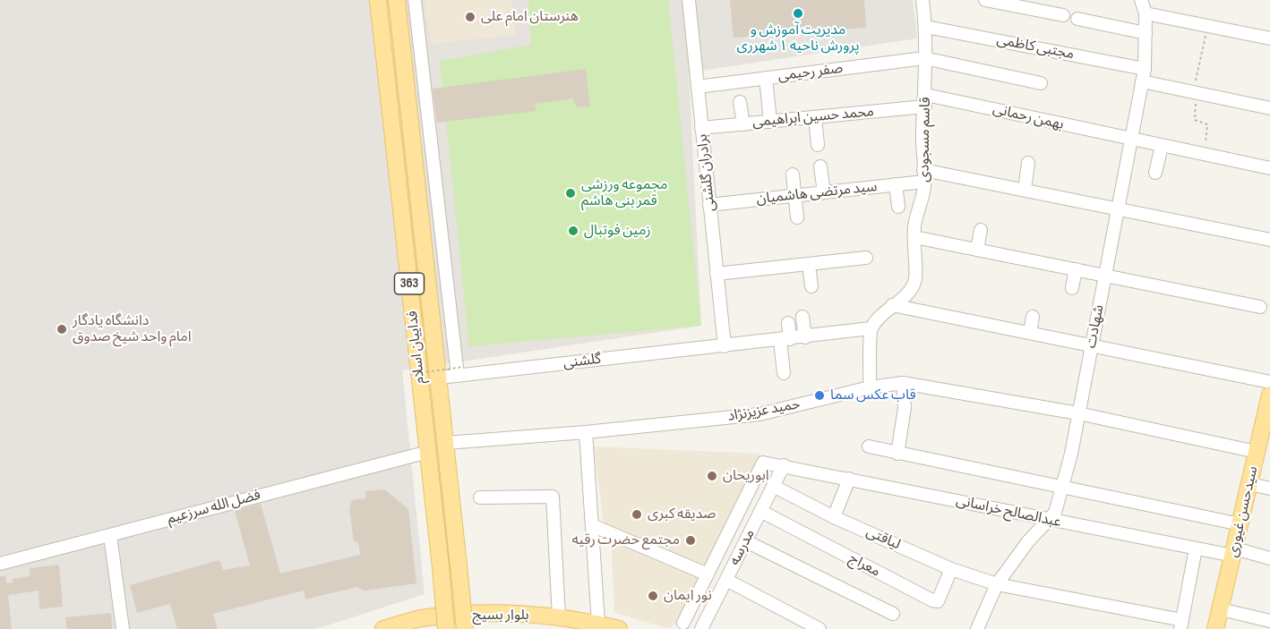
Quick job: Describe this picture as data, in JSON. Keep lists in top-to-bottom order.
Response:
{
  "streets": {
    "main road": [
      "363",
      "فداییان اسلام",
      "سیدحسن غیوری",
      "بلوار بسیج"
    ],
    "street": [
      "مجتبی کاظمی",
      "صفر رحیمی",
      "محمد حسین ابراهیمی",
      "بهمن رحمانی",
      "قاسم مسجودی",
      "برادران گلشنی",
      "سید مرتضی هاشمیان",
      "شهادت",
      "گلشنی",
      "حمید عزیزنژاد",
      "فضل الله سرزعیم",
      "عبدالصالح خراسانی",
      "لیاقتی",
      "مدرسه",
      "معراج"
    ]
  },
  "crossings": [
    ["مجتبی کاظمی", "قاسم مسجودی"],
    ["مجتبی کاظمی", "شهادت"],
    ["صفر رحیمی", "قاسم مسجودی"],
    ["صفر رحیمی", "برادران گلشنی"],
    ["محمد حسین ابراهیمی", "بهمن رحمانی"],
    ["محمد حسین ابراهیمی", "قاسم مسجودی"],
    ["محمد حسین ابراهیمی", "برادران گلشنی"],
    ["بهمن رحمانی", "قاسم مسجودی"],
    ["بهمن رحمانی", "شهادت"],
    ["قاسم مسجودی", "سید مرتضی هاشمیان"],
    ["قاسم مسجودی", "گلشنی"],
    ["برادران گلشنی", "سید مرتضی هاشمیان"],
    ["برادران گلشنی", "گلشنی"],
    ["سید مرتضی هاشمیان", "شهادت"],
    ["شهادت", "حمید عزیزنژاد"],
    ["شهادت", "عبدالصالح خراسانی"],
    ["شهادت", "لیاقتی"],
    ["فداییان اسلام", "گلشنی"],
    ["فداییان اسلام", "حمید عزیزنژاد"],
    ["فداییان اسلام", "فضل الله سرزعیم"],
    ["حمید عزیزنژاد", "سیدحسن غیوری"],
    ["عبدالصالح خراسانی", "سیدحسن غیوری"],
    ["عبدالصالح خراسانی", "مدرسه"],
    ["لیاقتی", "مدرسه"],
    ["لیاقتی", "معراج"],
    ["مدرسه", "معراج"]
  ],
  "places": [
    "مدیریت آموزش و پرورش ناحیه ۱ شهرری",
    "هنرستان امام علی",
    "مجموعه ورزشی قمر بنی هاشم",
    "زمین فوتبال",
    "دانشگاه یادگار امام واحد شیخ صدوق",
    "قاب عکس سما",
    "ابوریحان",
    "صدیقه کبری",
    "مجتمع حضرت رقیه",
    "نور ایمان"
  ]
}
